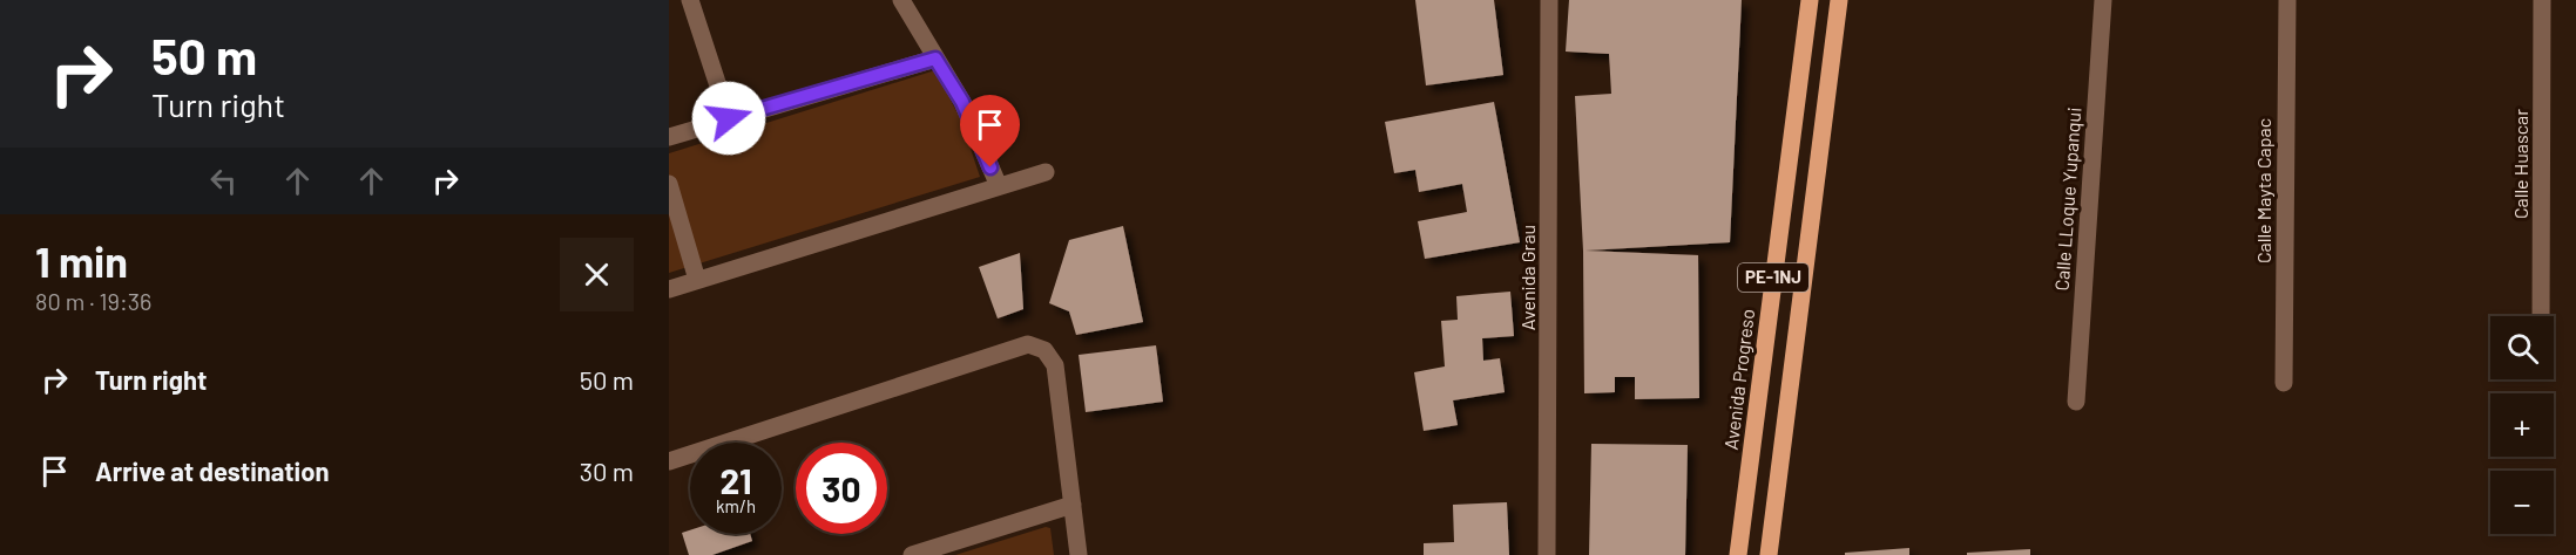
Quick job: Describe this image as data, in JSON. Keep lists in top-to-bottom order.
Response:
{
  "streets": {
    "main road": ["PE-1NJ", "Avenida Progreso"],
    "street": [
      "Calle Huascar",
      "Calle Mayta Capac",
      "Calle LLoque Yupanqui",
      "Avenida Grau"
    ]
  },
  "page": {
    "turn": ["50 m", "Turn right"],
    "heading": ["1 min", "80 m · 19:36"],
    "map_buttons": ["+", "−"],
    "list": [
      {
        "name": "Turn right",
        "value": "50 m"
      },
      {
        "name": "Arrive at destination",
        "value": "30 m"
      }
    ],
    "speed": "21 km/h",
    "limit": "30"
  }
}
